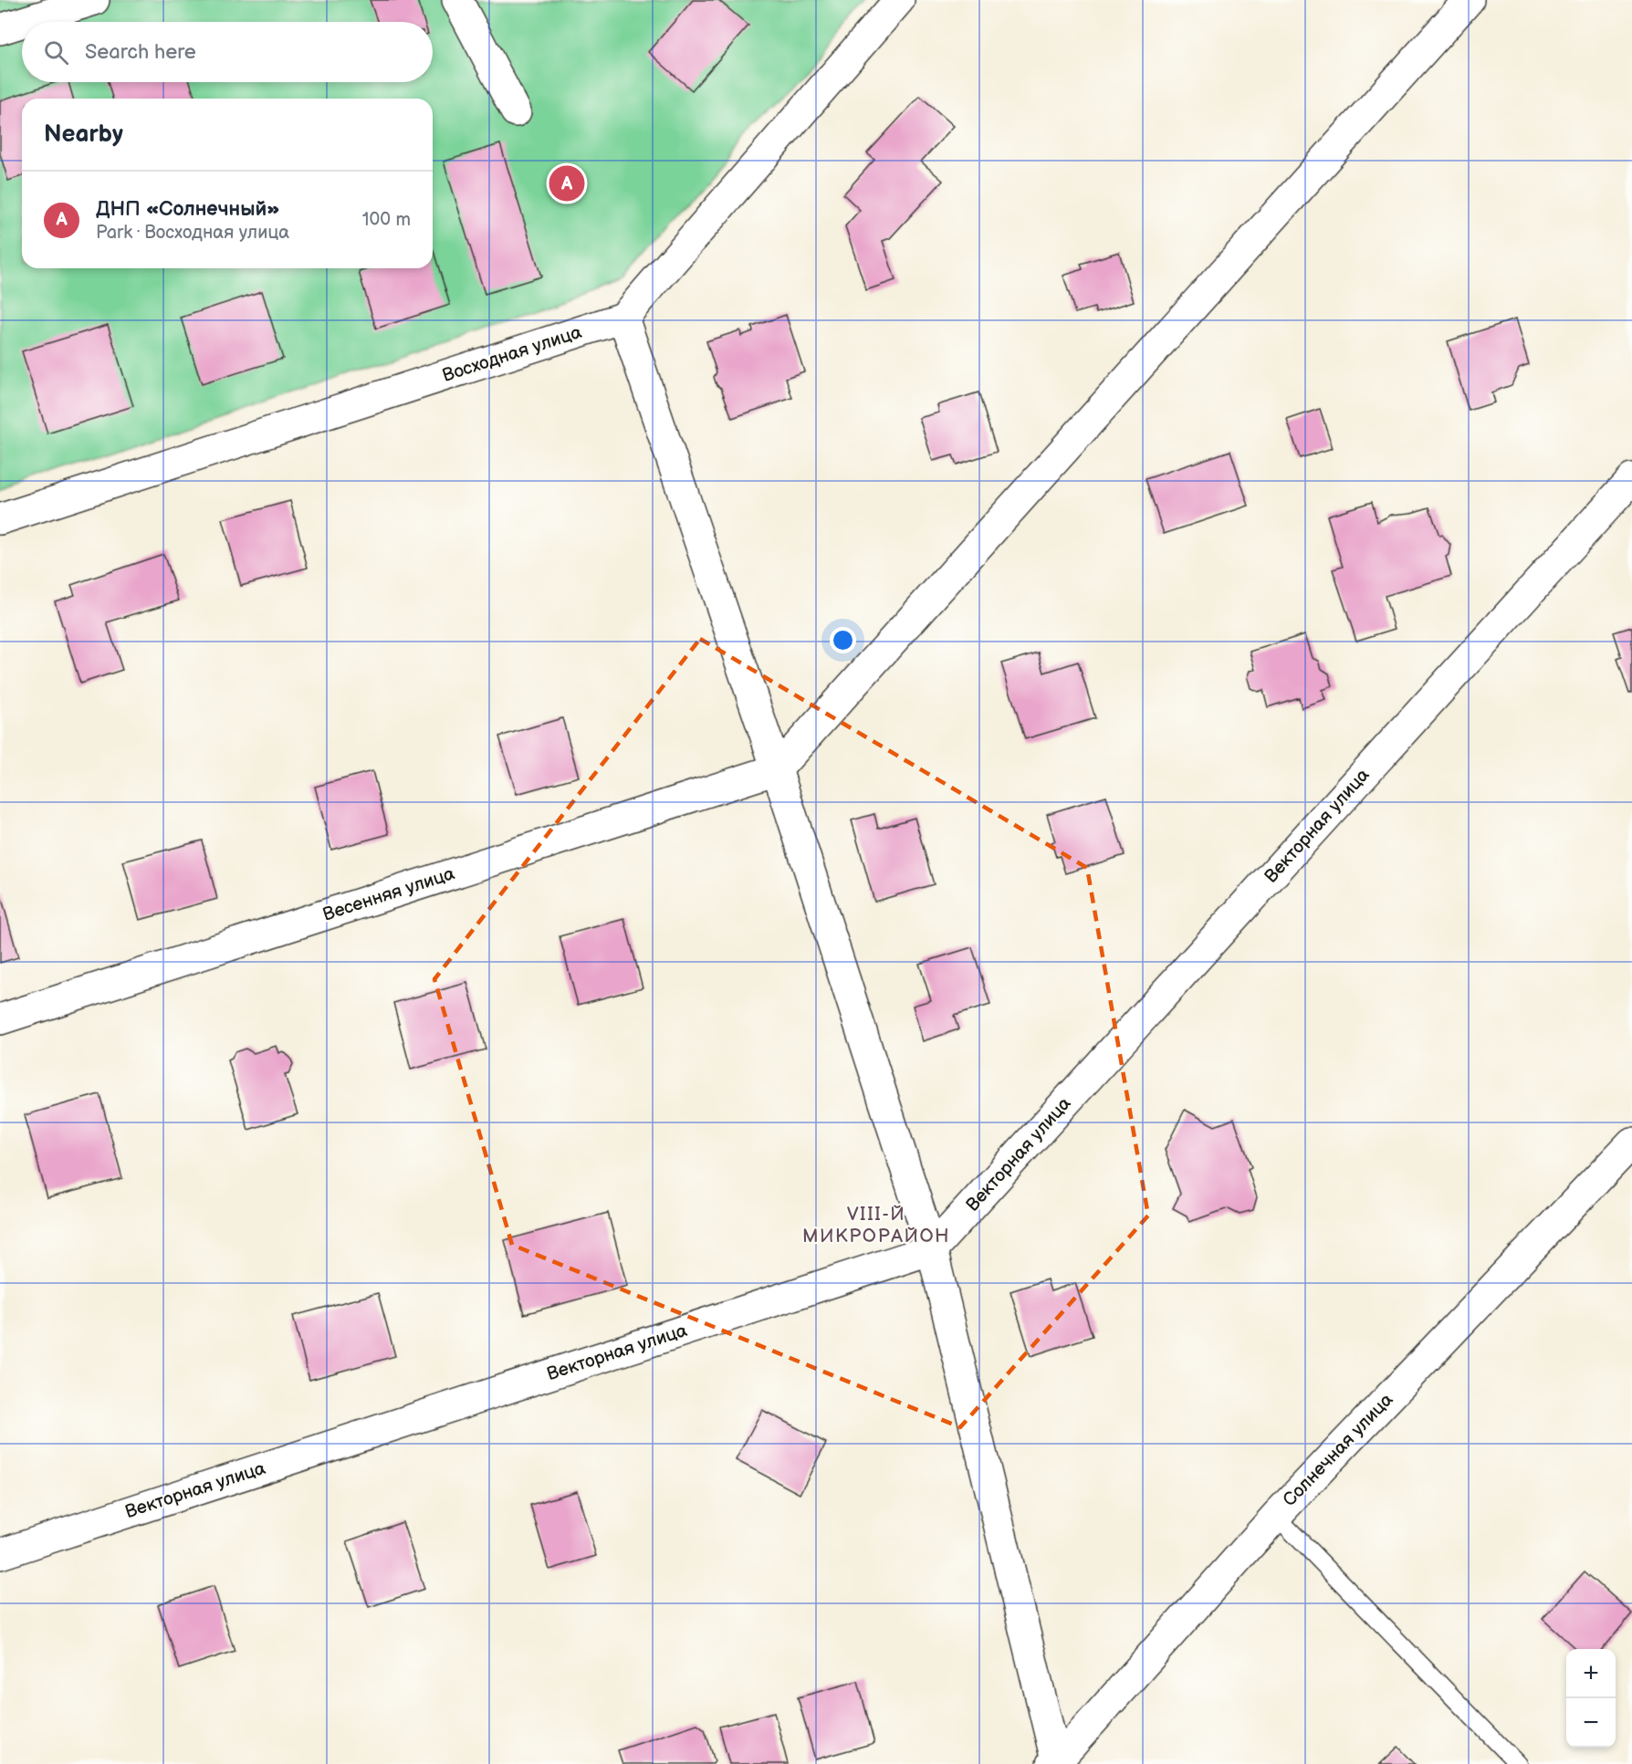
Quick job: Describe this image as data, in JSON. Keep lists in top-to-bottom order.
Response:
{
  "streets": {
    "street": [
      "Восходная улица",
      "Векторная улица",
      "Весенняя улица",
      "Солнечная улица"
    ]
  },
  "districts": ["VIII-Й МИКРОРАЙОН"],
  "page": {
    "search": "Search here",
    "heading": "Nearby",
    "pins": "A",
    "list": [
      {
        "mark": "A",
        "name": "ДНП «Солнечный»",
        "note": "Park · Восходная улица",
        "value": "100 m"
      }
    ],
    "map_buttons": ["+", "−"]
  }
}
